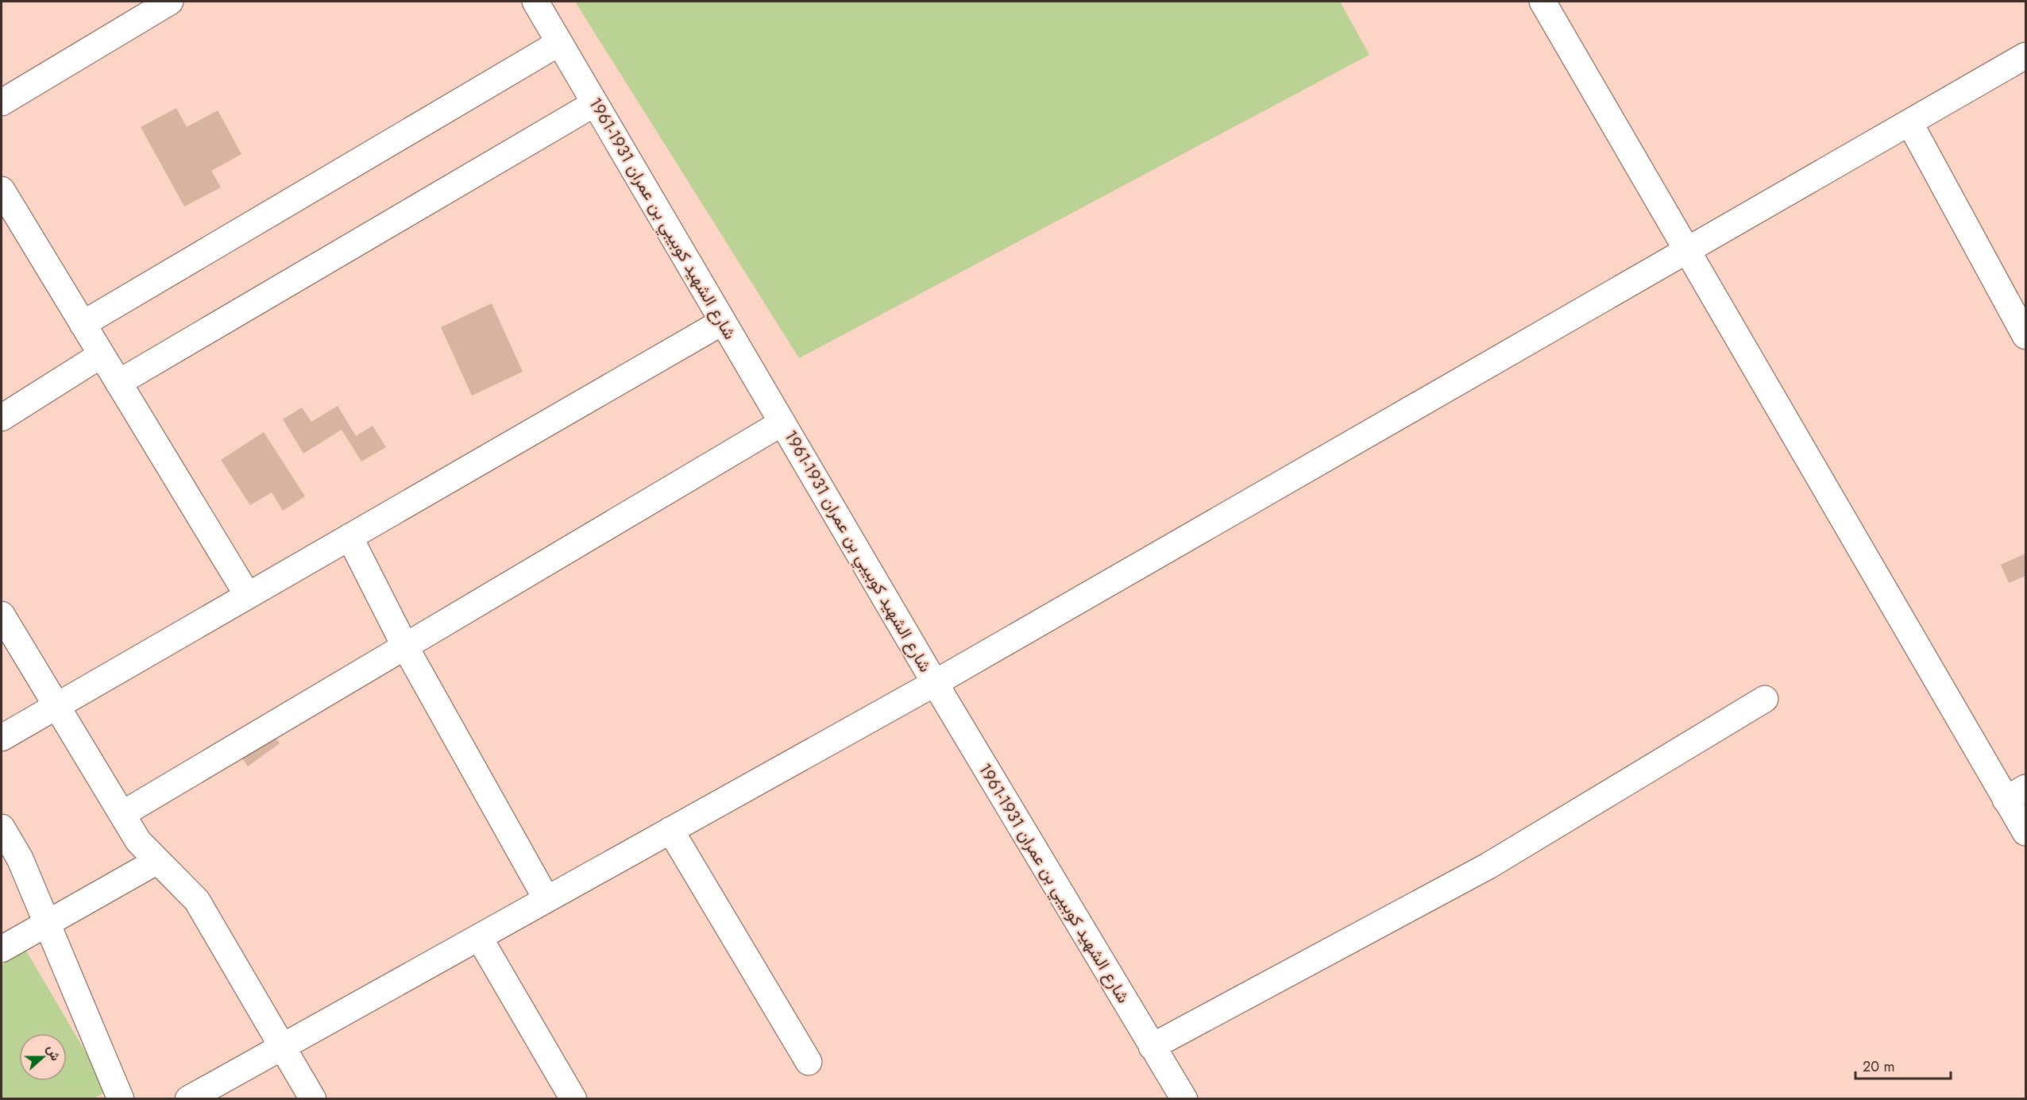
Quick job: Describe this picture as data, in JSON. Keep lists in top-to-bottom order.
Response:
{
  "streets": {
    "street": ["شارع الشهيد كوبيبي بن عمران 1931-1961"]
  },
  "scale_bar": "20 m",
  "north": "right"
}
